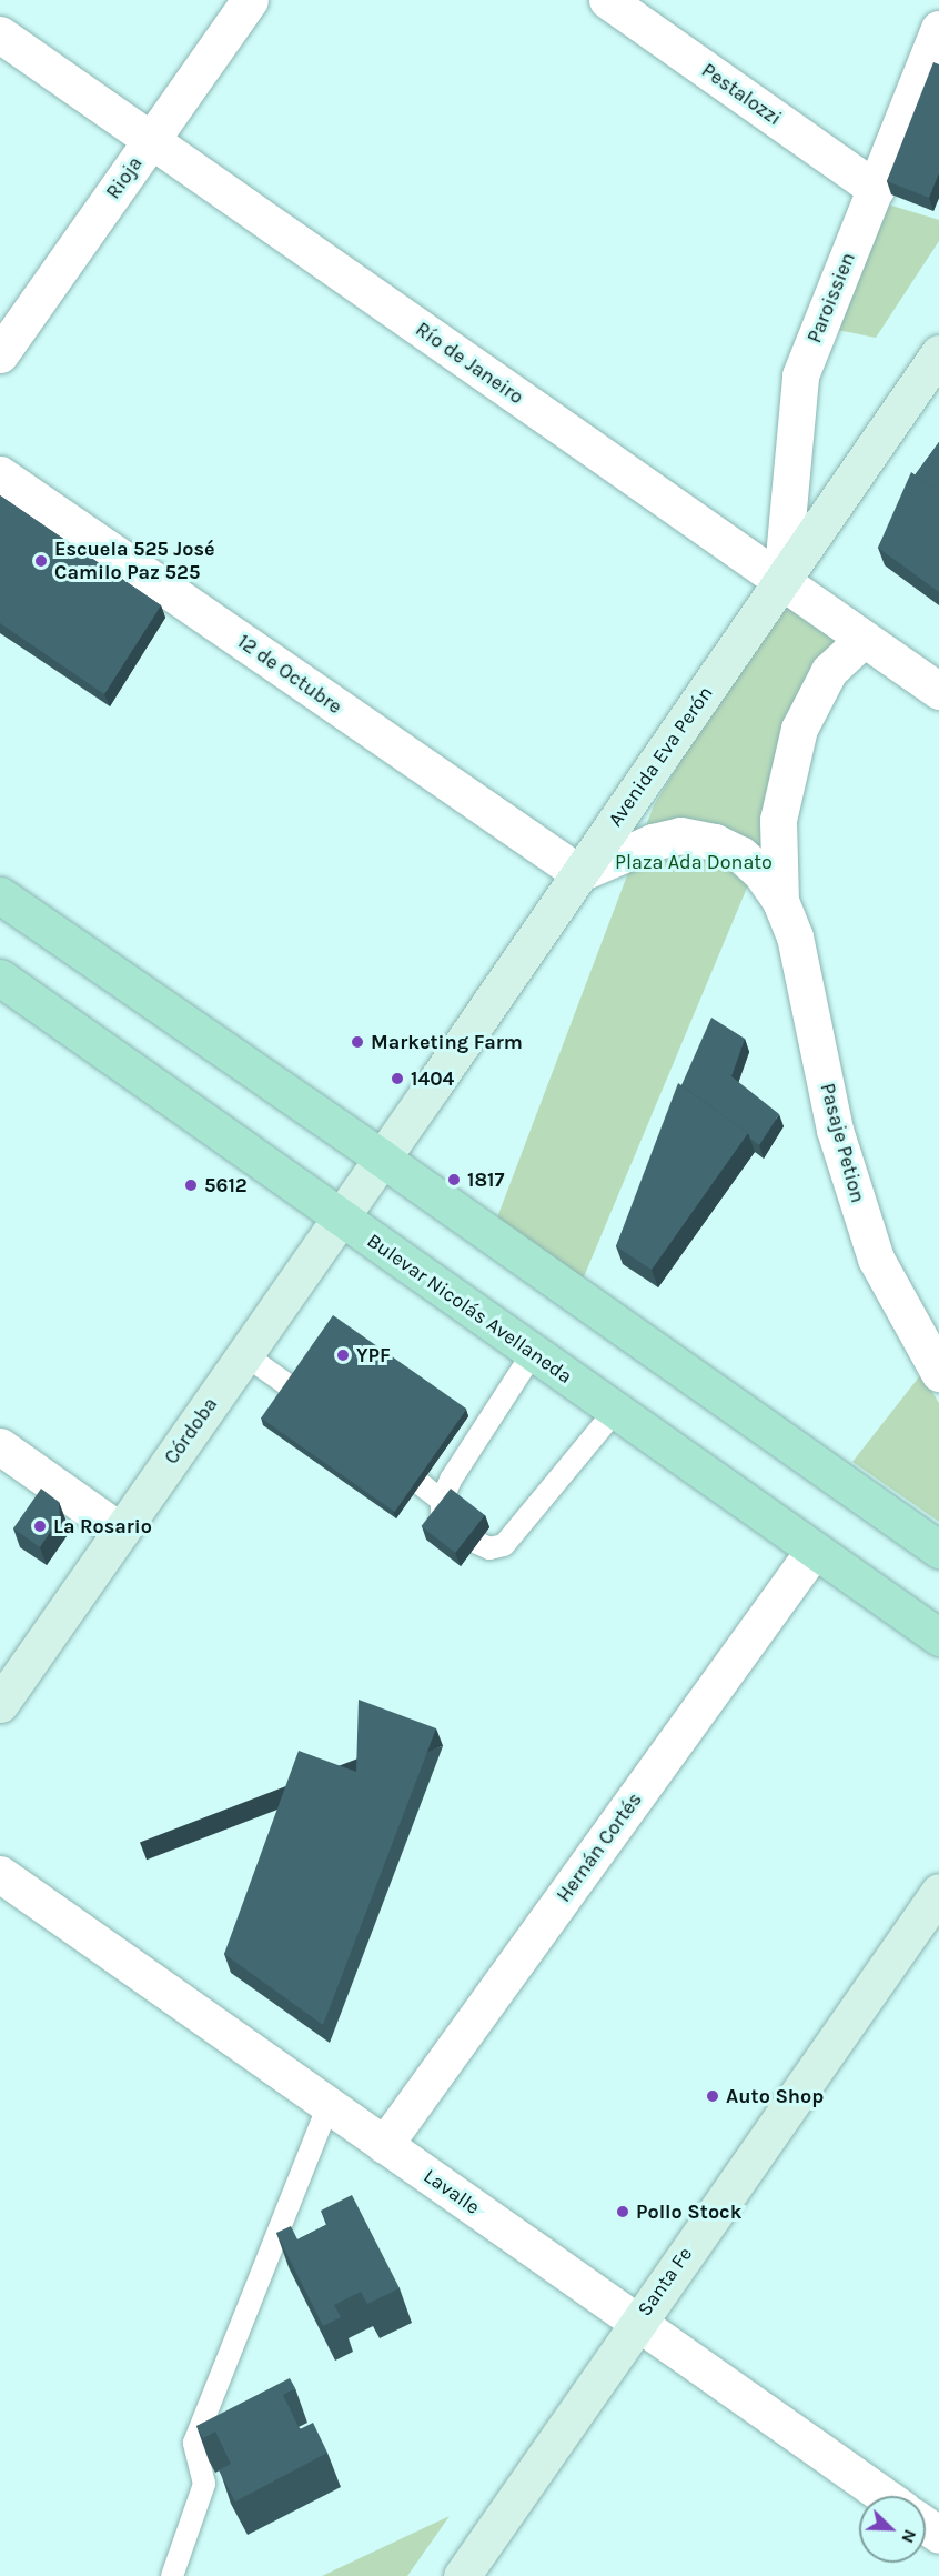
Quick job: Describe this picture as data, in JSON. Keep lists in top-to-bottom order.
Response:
{
  "streets": {
    "main road": [
      "Avenida Eva Perón",
      "Bulevar Nicolás Avellaneda",
      "Córdoba",
      "Santa Fe"
    ],
    "street": [
      "Pestalozzi",
      "Rioja",
      "Paroissien",
      "Río de Janeiro",
      "12 de Octubre",
      "Pasaje Petion",
      "Hernán Cortés",
      "Lavalle"
    ]
  },
  "crossings": [
    ["Pestalozzi", "Paroissien"],
    ["Rioja", "Río de Janeiro"],
    ["Paroissien", "Río de Janeiro"],
    ["Paroissien", "Avenida Eva Perón"],
    ["Río de Janeiro", "Avenida Eva Perón"],
    ["Río de Janeiro", "Pasaje Petion"],
    ["12 de Octubre", "Avenida Eva Perón"],
    ["12 de Octubre", "Pasaje Petion"],
    ["Avenida Eva Perón", "Pasaje Petion"],
    ["Avenida Eva Perón", "Córdoba"],
    ["Bulevar Nicolás Avellaneda", "Córdoba"],
    ["Bulevar Nicolás Avellaneda", "Hernán Cortés"],
    ["Hernán Cortés", "Lavalle"],
    ["Lavalle", "Santa Fe"]
  ],
  "parks": ["Plaza Ada Donato"],
  "places": [
    "Escuela 525 José Camilo Paz 525",
    "Marketing Farm",
    "1404",
    "1817",
    "5612",
    "YPF",
    "La Rosario",
    "Auto Shop",
    "Pollo Stock"
  ],
  "north": "bottom right"
}
